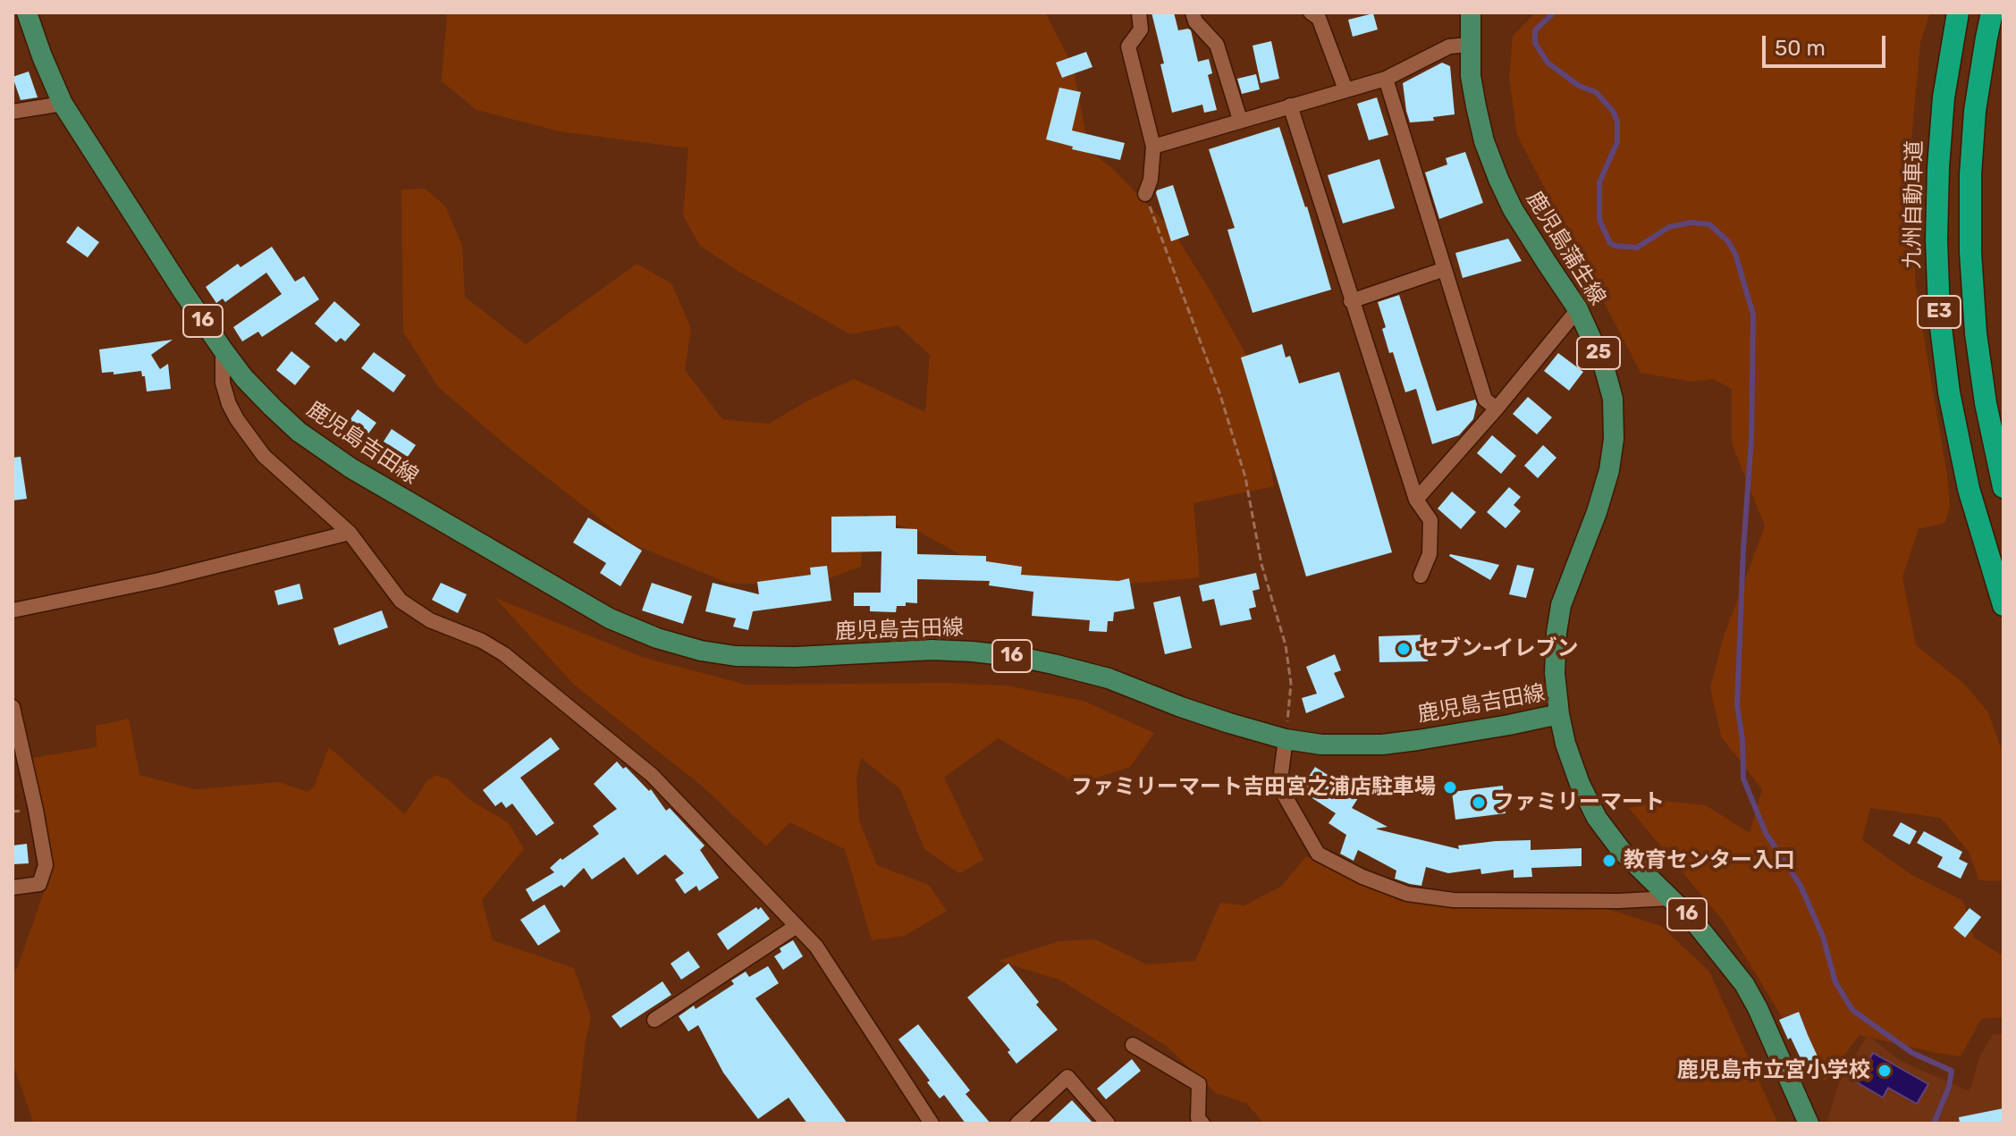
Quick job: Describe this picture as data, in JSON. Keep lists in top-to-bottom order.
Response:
{
  "streets": {
    "highway": ["九州自動車道", "E3"],
    "main road": [
      "鹿児島蒲生線",
      "16",
      "25",
      "鹿児島吉田線"
    ]
  },
  "crossings": [
    ["鹿児島蒲生線", "鹿児島吉田線"]
  ],
  "places": [
    "セブン-イレブン",
    "ファミリーマート吉田宮之浦店駐車場",
    "ファミリーマート",
    "教育センター入口",
    "鹿児島市立宮小学校"
  ],
  "scale_bar": "50 m"
}
